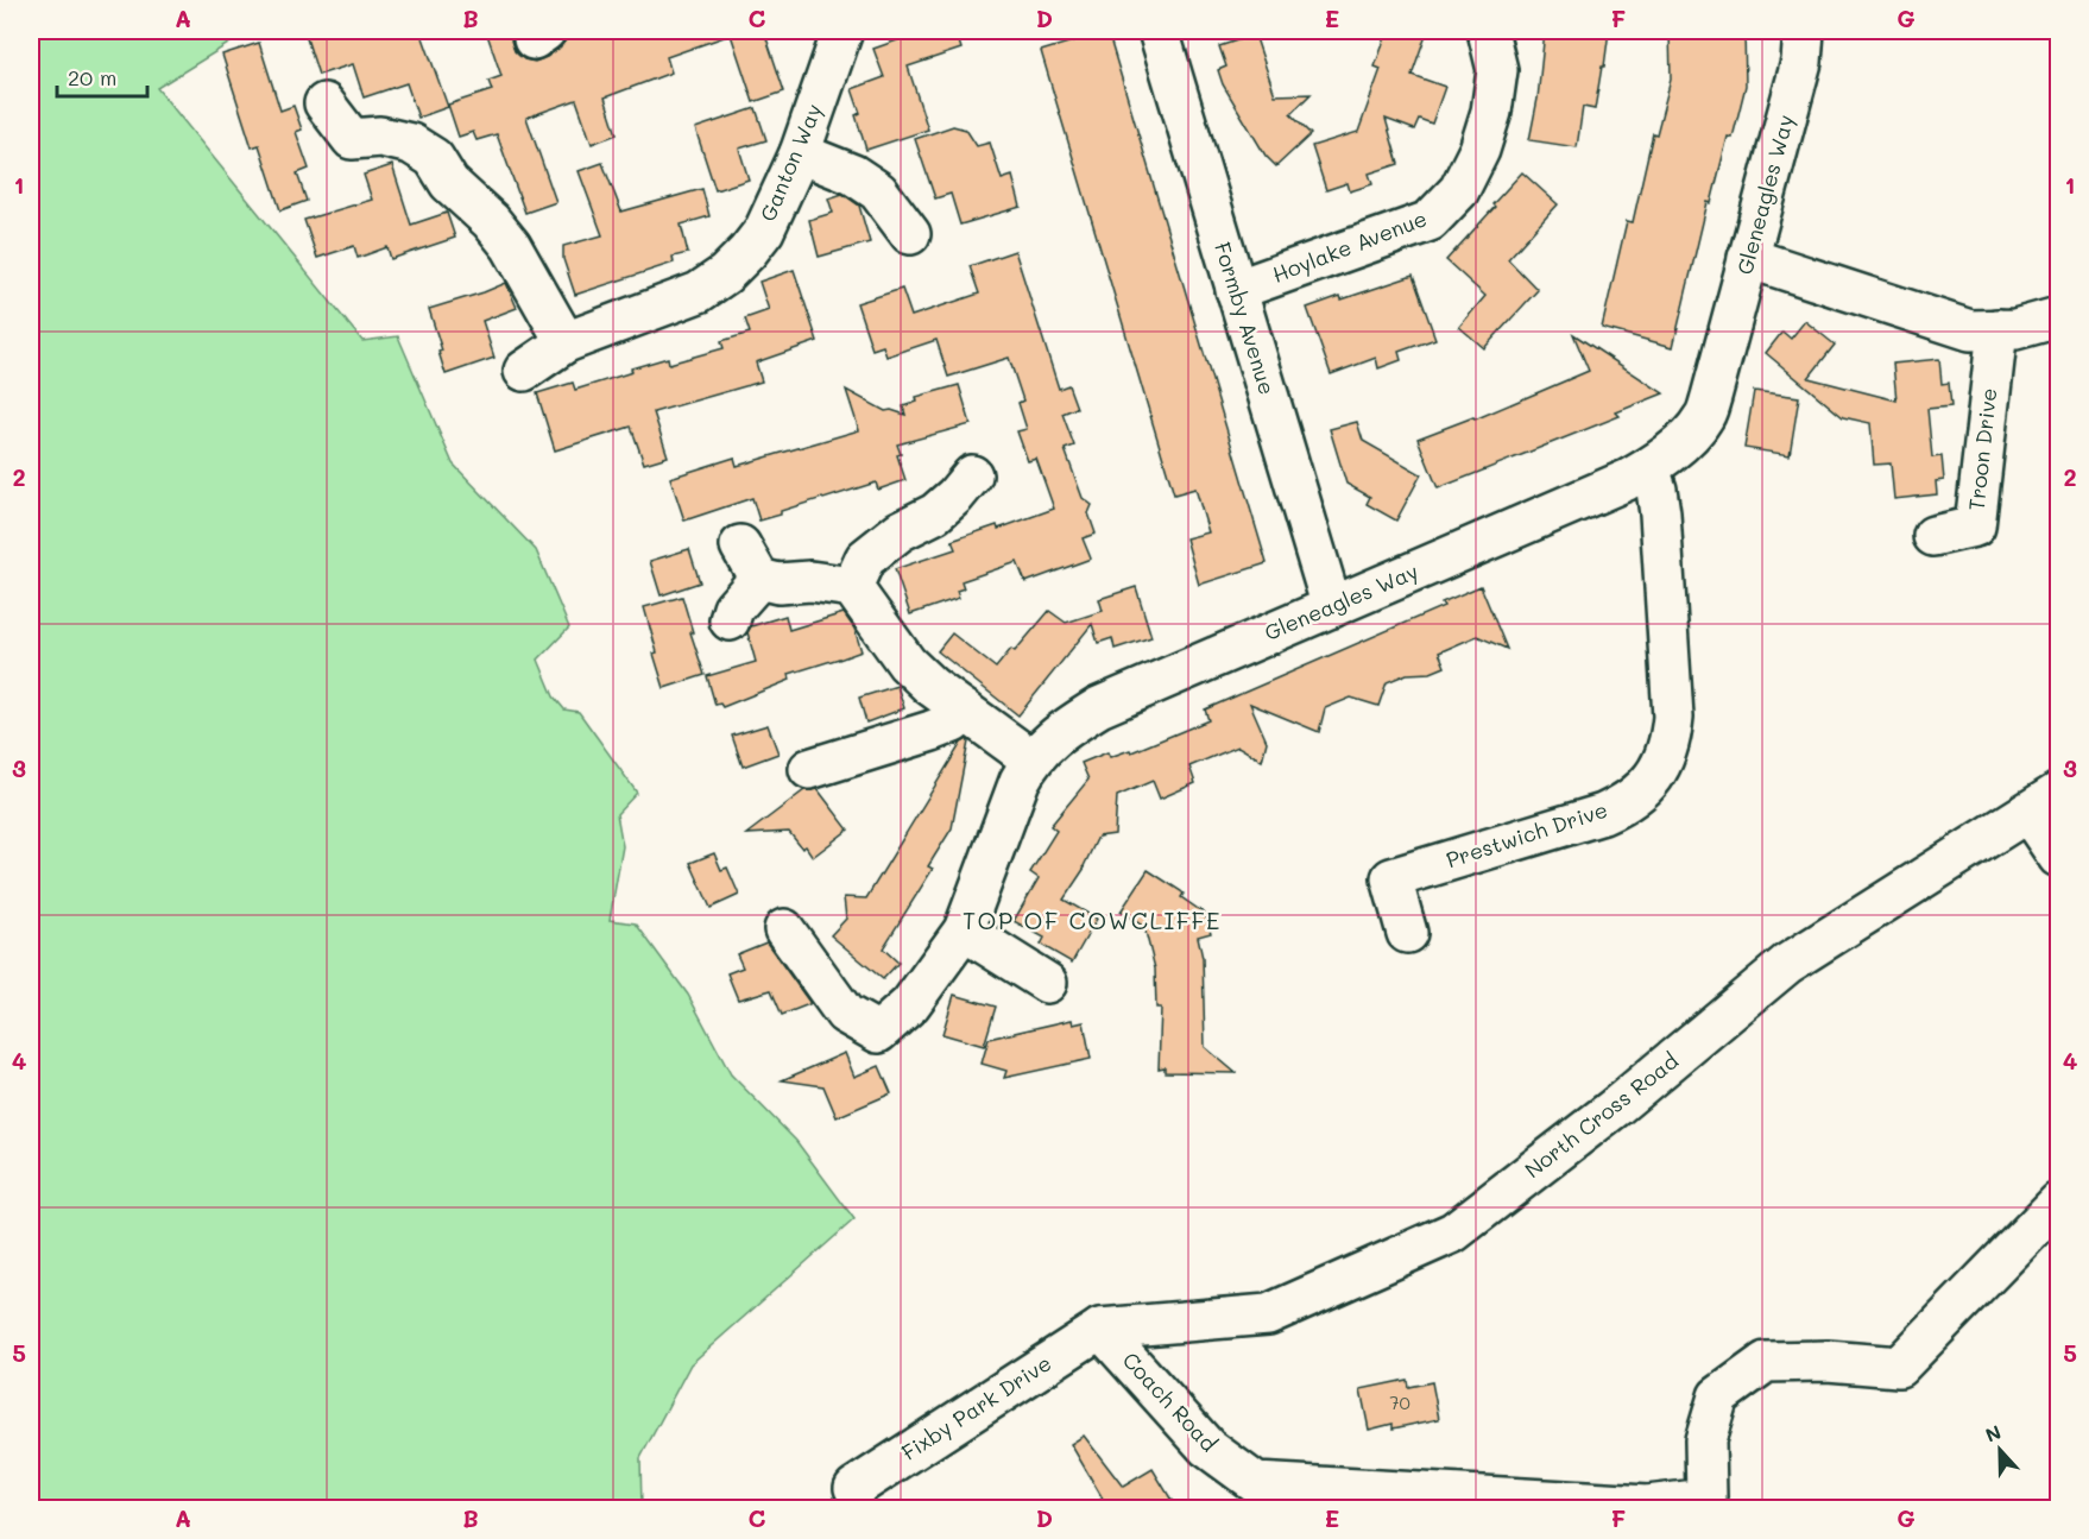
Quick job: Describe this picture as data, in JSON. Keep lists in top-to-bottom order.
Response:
{
  "streets": {
    "street": [
      "Ganton Way",
      "Gleneagles Way",
      "Hoylake Avenue",
      "Formby Avenue",
      "Troon Drive",
      "Prestwich Drive",
      "North Cross Road",
      "Coach Road",
      "Fixby Park Drive"
    ]
  },
  "crossings": [
    ["Gleneagles Way", "Formby Avenue"],
    ["Gleneagles Way", "Prestwich Drive"],
    ["Hoylake Avenue", "Formby Avenue"],
    ["North Cross Road", "Coach Road"],
    ["North Cross Road", "Fixby Park Drive"],
    ["Coach Road", "Fixby Park Drive"]
  ],
  "districts": ["TOP OF COWCLIFFE"],
  "house_numbers": ["70"],
  "scale_bar": "20 m",
  "north": "top",
  "grid": {
    "columns": [
      "A",
      "B",
      "C",
      "D",
      "E",
      "F",
      "G"
    ],
    "rows": [
      "1",
      "2",
      "3",
      "4",
      "5"
    ]
  }
}
